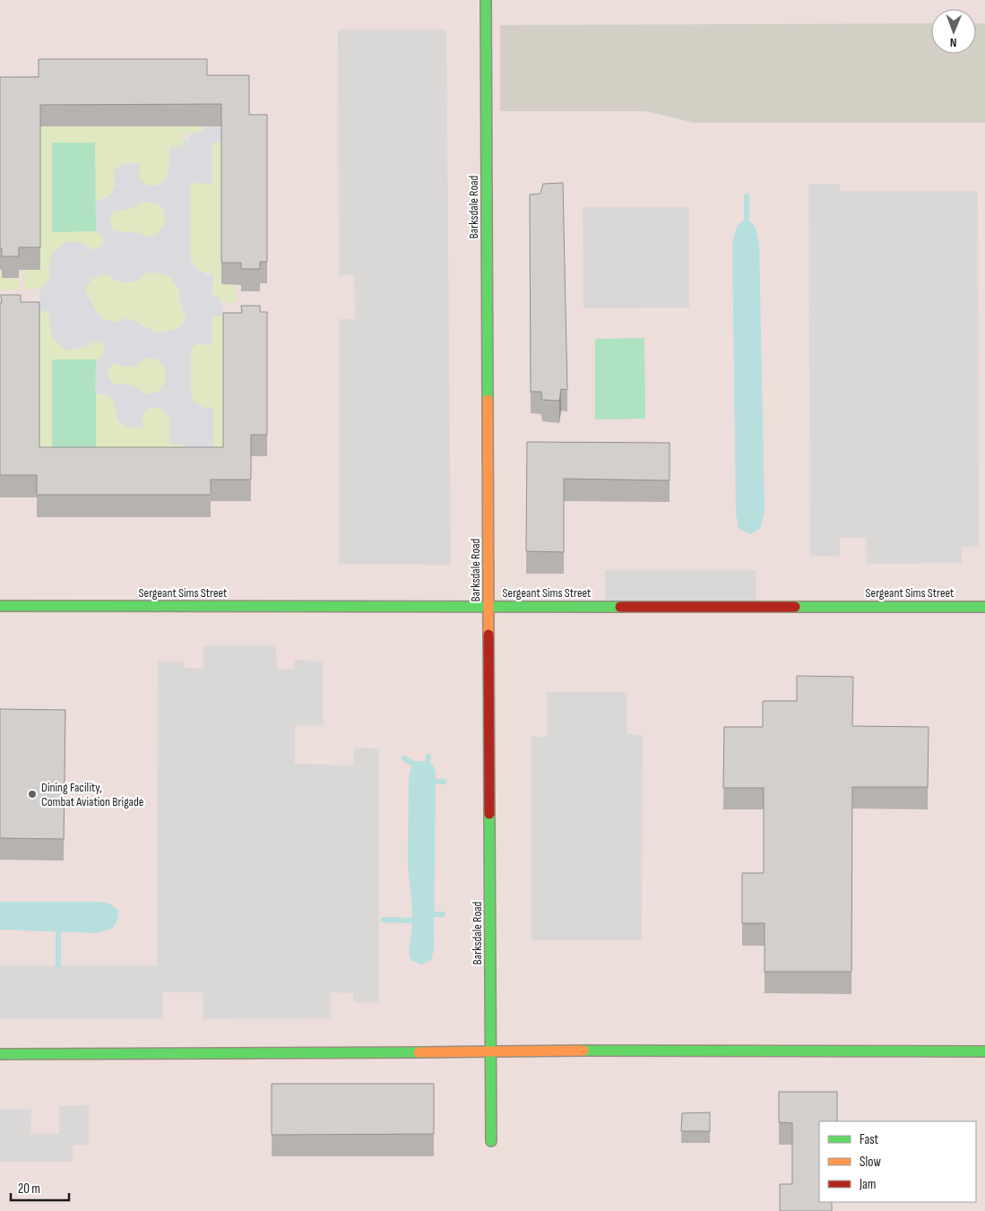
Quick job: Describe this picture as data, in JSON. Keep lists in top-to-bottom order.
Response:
{
  "streets": {
    "street": ["Barksdale Road", "Sergeant Sims Street"]
  },
  "crossings": [
    ["Barksdale Road", "Sergeant Sims Street"]
  ],
  "places": ["Dining Facility, Combat Aviation Brigade"],
  "legend": ["Fast", "Slow", "Jam"],
  "scale_bar": "20 m",
  "north": "bottom"
}
